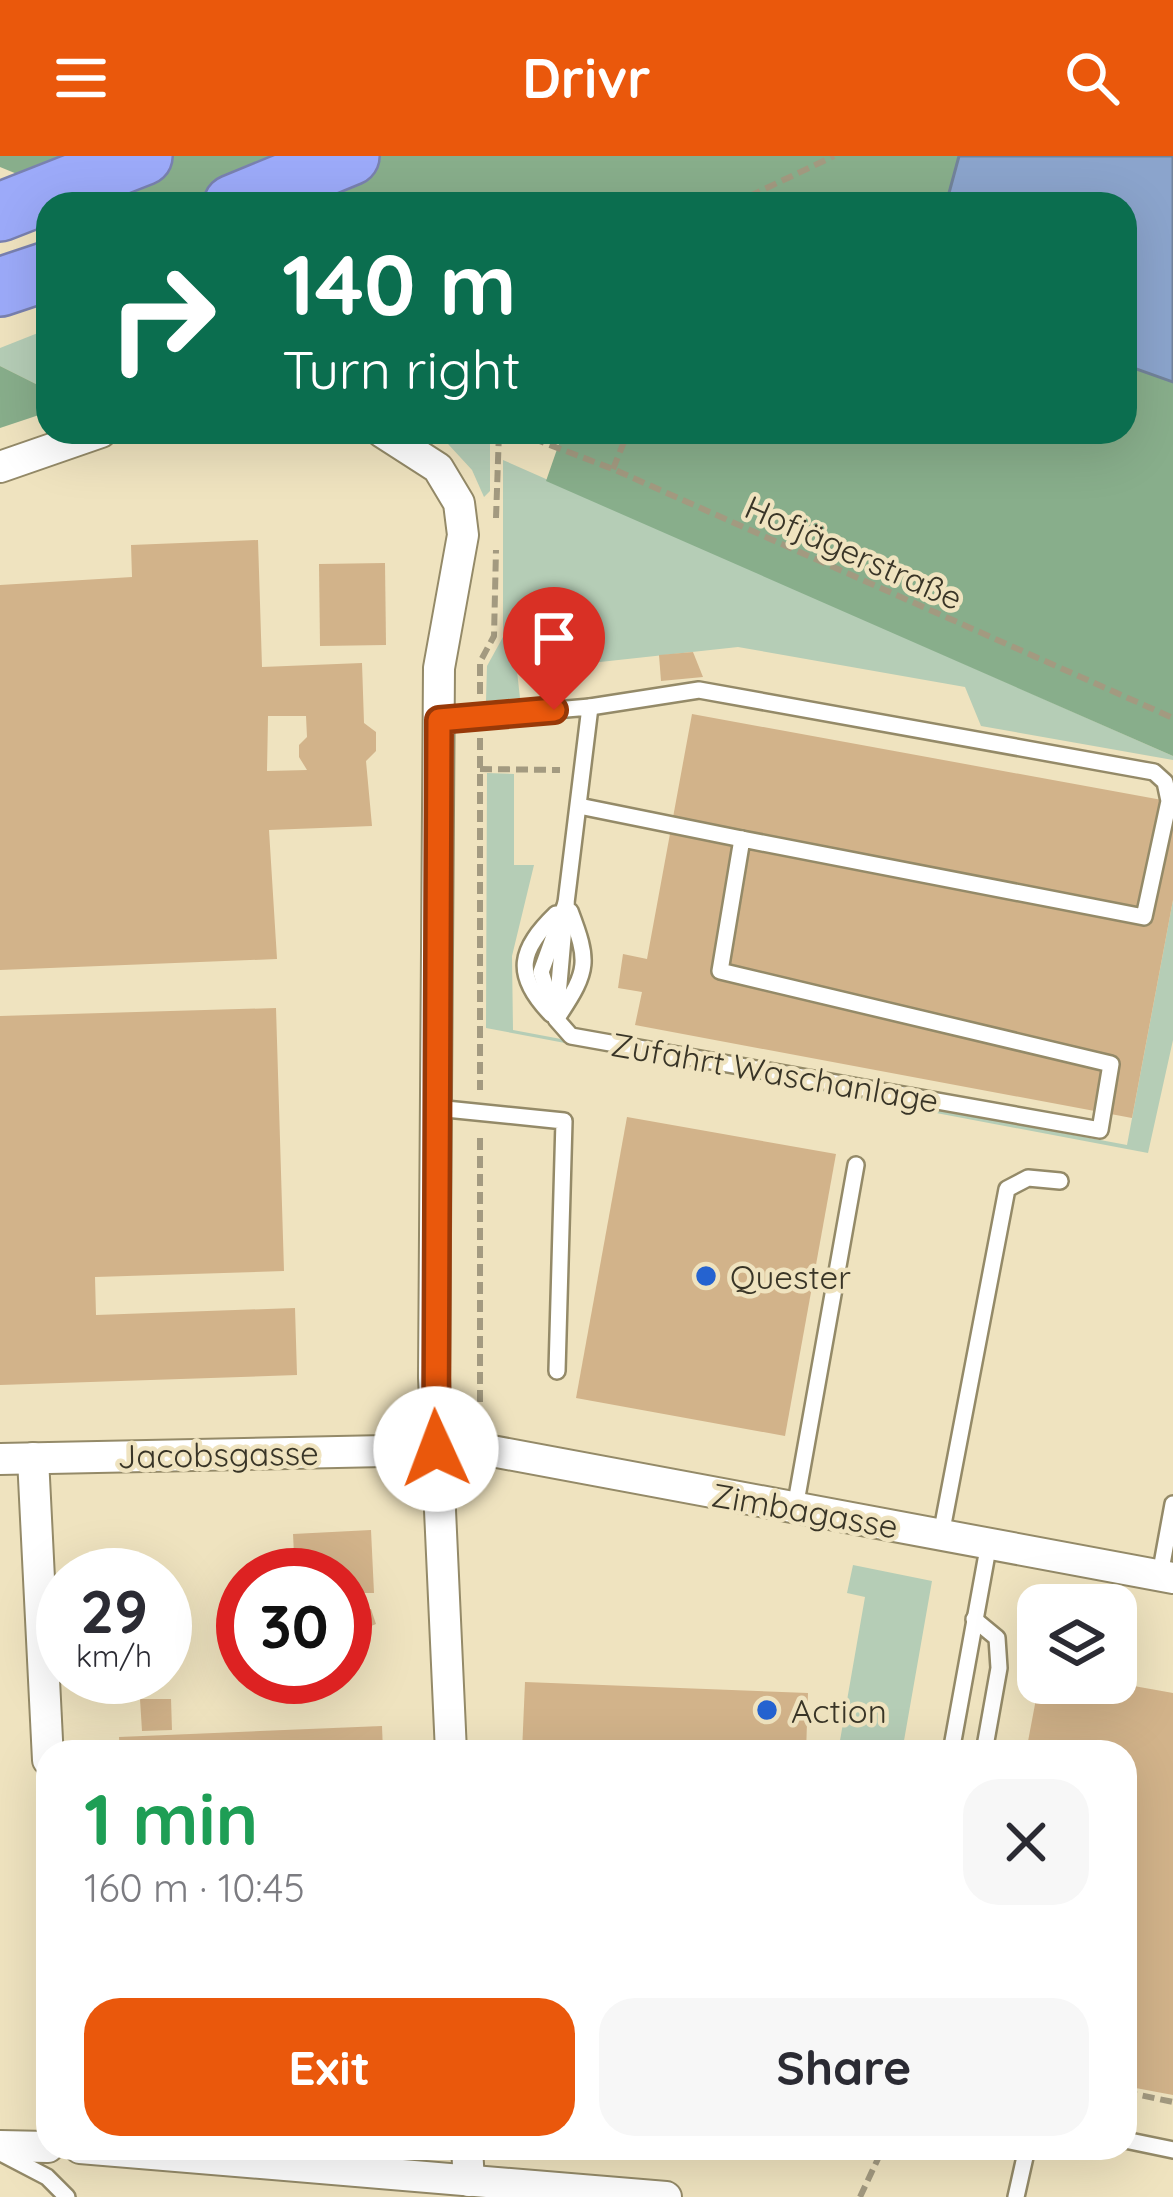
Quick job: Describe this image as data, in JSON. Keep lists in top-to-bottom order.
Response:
{
  "streets": {
    "street": ["Jacobsgasse", "Zimbagasse"],
    "lane": ["Zufahrt Waschanlage"],
    "path": ["Hofjägerstraße"]
  },
  "crossings": [
    ["Jacobsgasse", "Zimbagasse"]
  ],
  "places": ["Quester", "Action"],
  "page": {
    "header": "Drivr",
    "turn": ["140 m", "Turn right"],
    "speed": "29 km/h",
    "limit": "30",
    "heading": ["1 min", "160 m · 10:45"],
    "buttons": ["Exit", "Share"]
  }
}
